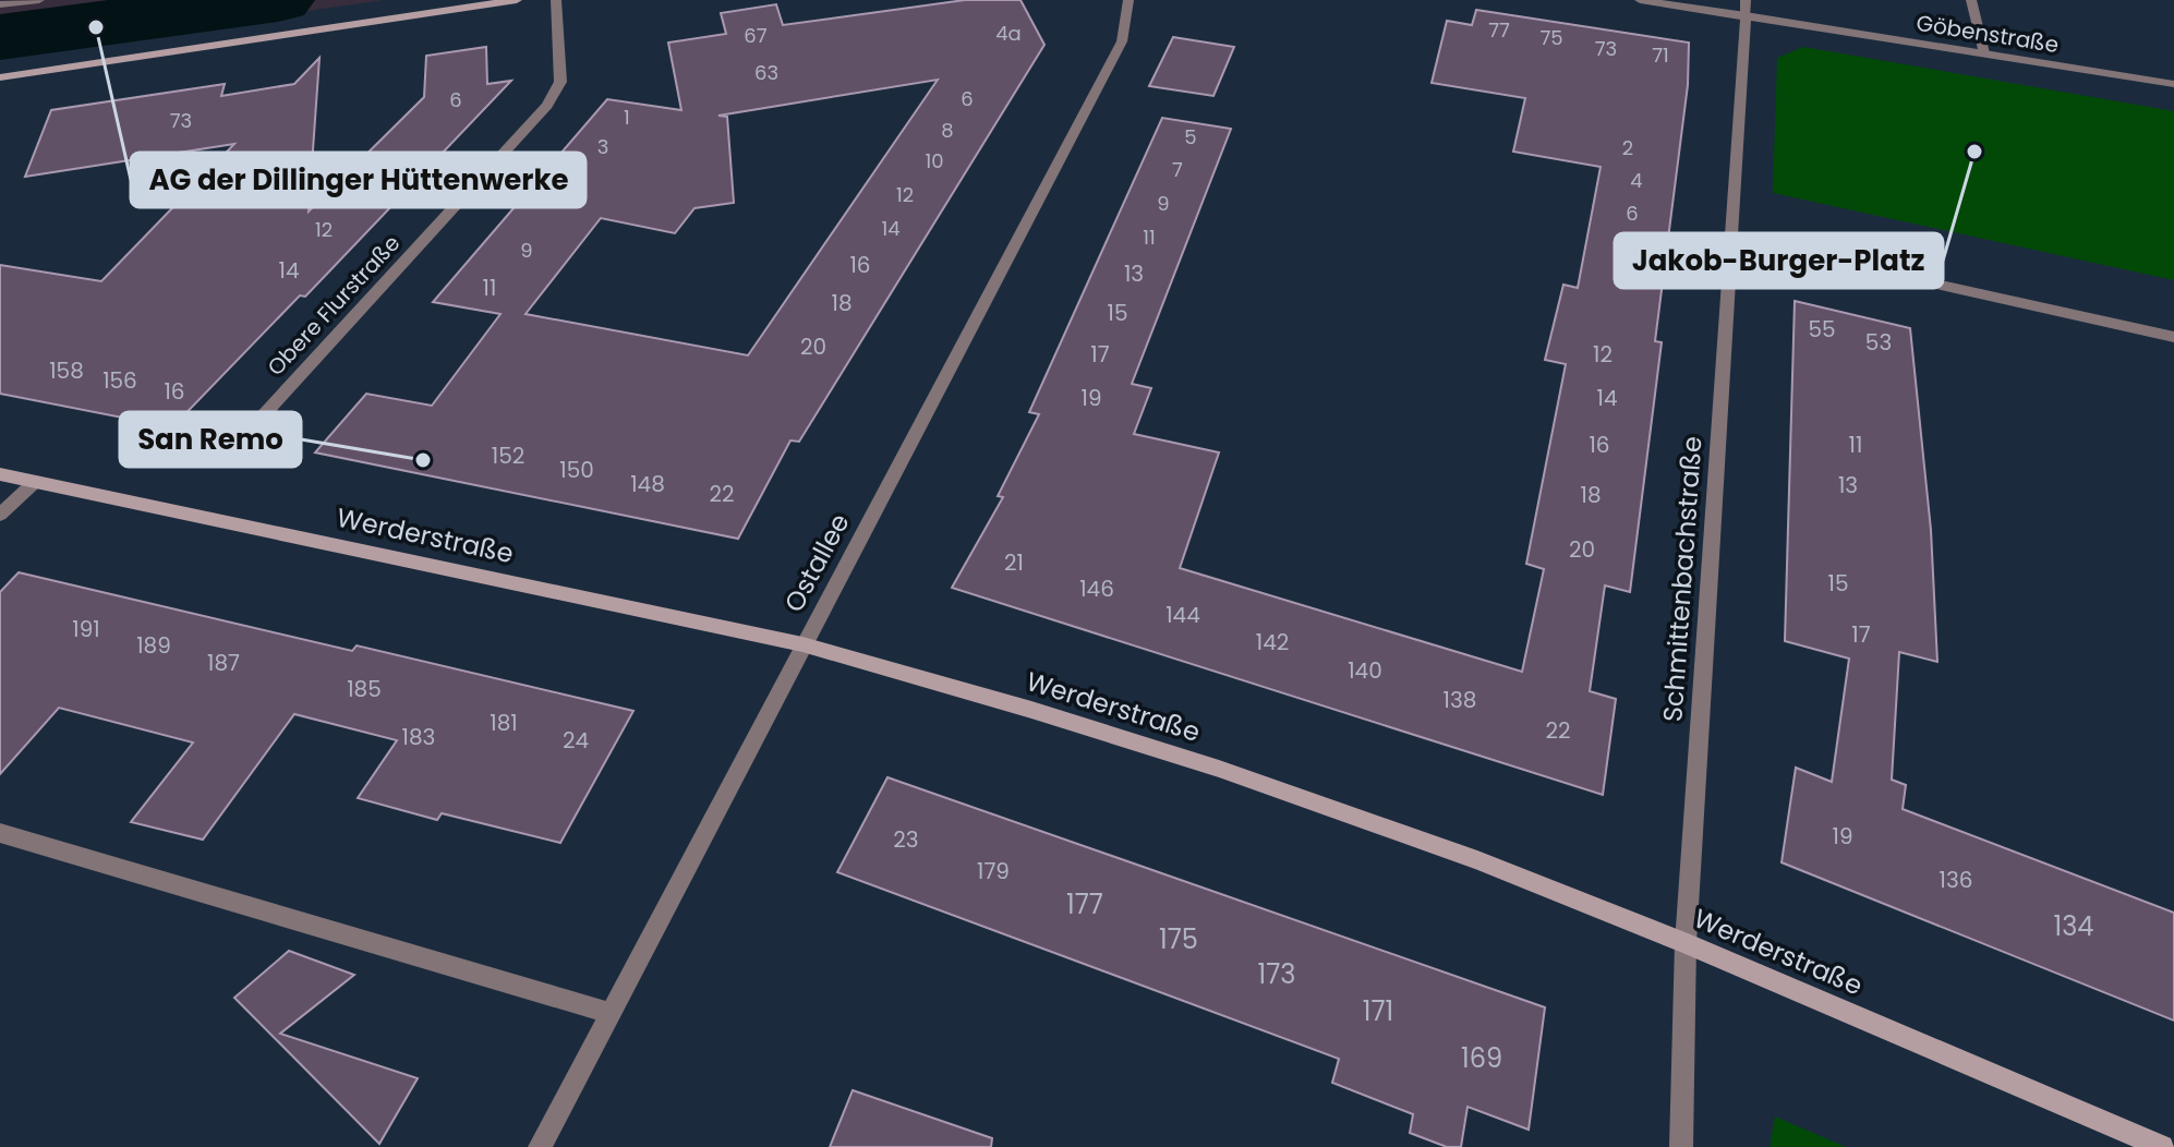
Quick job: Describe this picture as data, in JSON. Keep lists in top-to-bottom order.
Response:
{
  "streets": {
    "street": [
      "Göbenstraße",
      "Obere Flurstraße",
      "Werderstraße",
      "Ostallee",
      "Schmittenbachstraße"
    ]
  },
  "crossings": [
    ["Göbenstraße", "Schmittenbachstraße"],
    ["Werderstraße", "Ostallee"],
    ["Werderstraße", "Schmittenbachstraße"]
  ],
  "places": ["AG der Dillinger Hüttenwerke", "Jakob-Burger-Platz", "San Remo"],
  "house_numbers": [
    "77",
    "4a",
    "67",
    "75",
    "73",
    "71",
    "63",
    "6",
    "6",
    "1",
    "73",
    "8",
    "5",
    "3",
    "2",
    "10",
    "7",
    "4",
    "12",
    "9",
    "6",
    "14",
    "12",
    "11",
    "9",
    "16",
    "14",
    "13",
    "11",
    "18",
    "15",
    "55",
    "53",
    "20",
    "17",
    "12",
    "158",
    "156",
    "16",
    "19",
    "14",
    "16",
    "11",
    "152",
    "150",
    "148",
    "13",
    "22",
    "18",
    "20",
    "21",
    "15",
    "146",
    "144",
    "191",
    "17",
    "142",
    "189",
    "187",
    "140",
    "185",
    "138",
    "181",
    "22",
    "183",
    "24",
    "19",
    "23",
    "179",
    "136",
    "177",
    "134",
    "175",
    "173",
    "171",
    "169"
  ]
}
